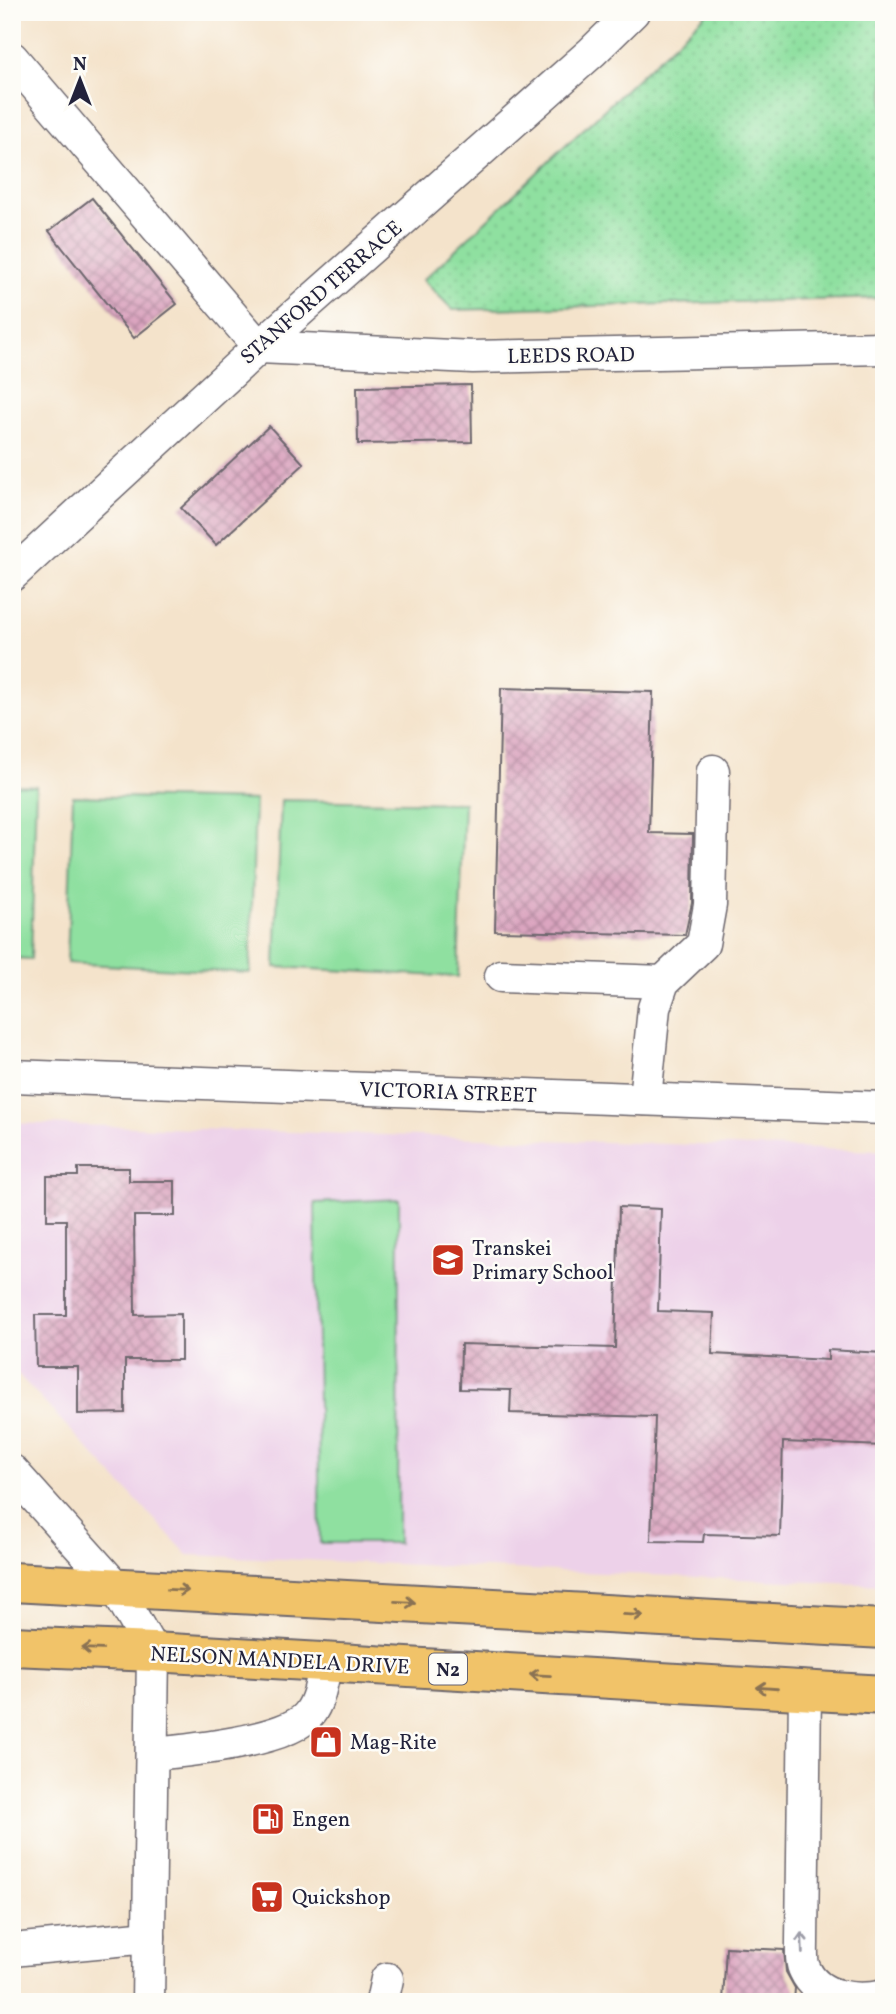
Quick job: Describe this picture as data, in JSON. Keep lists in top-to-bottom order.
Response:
{
  "streets": {
    "highway": ["NELSON MANDELA DRIVE", "N2"],
    "street": ["STANFORD TERRACE", "LEEDS ROAD", "VICTORIA STREET"]
  },
  "crossings": [
    ["STANFORD TERRACE", "LEEDS ROAD"]
  ],
  "places": {
    "school or university": ["Transkei Primary School"],
    "shop": ["Mag-Rite"],
    "fuel station": ["Engen"],
    "supermarket": ["Quickshop"]
  },
  "north": "top"
}
